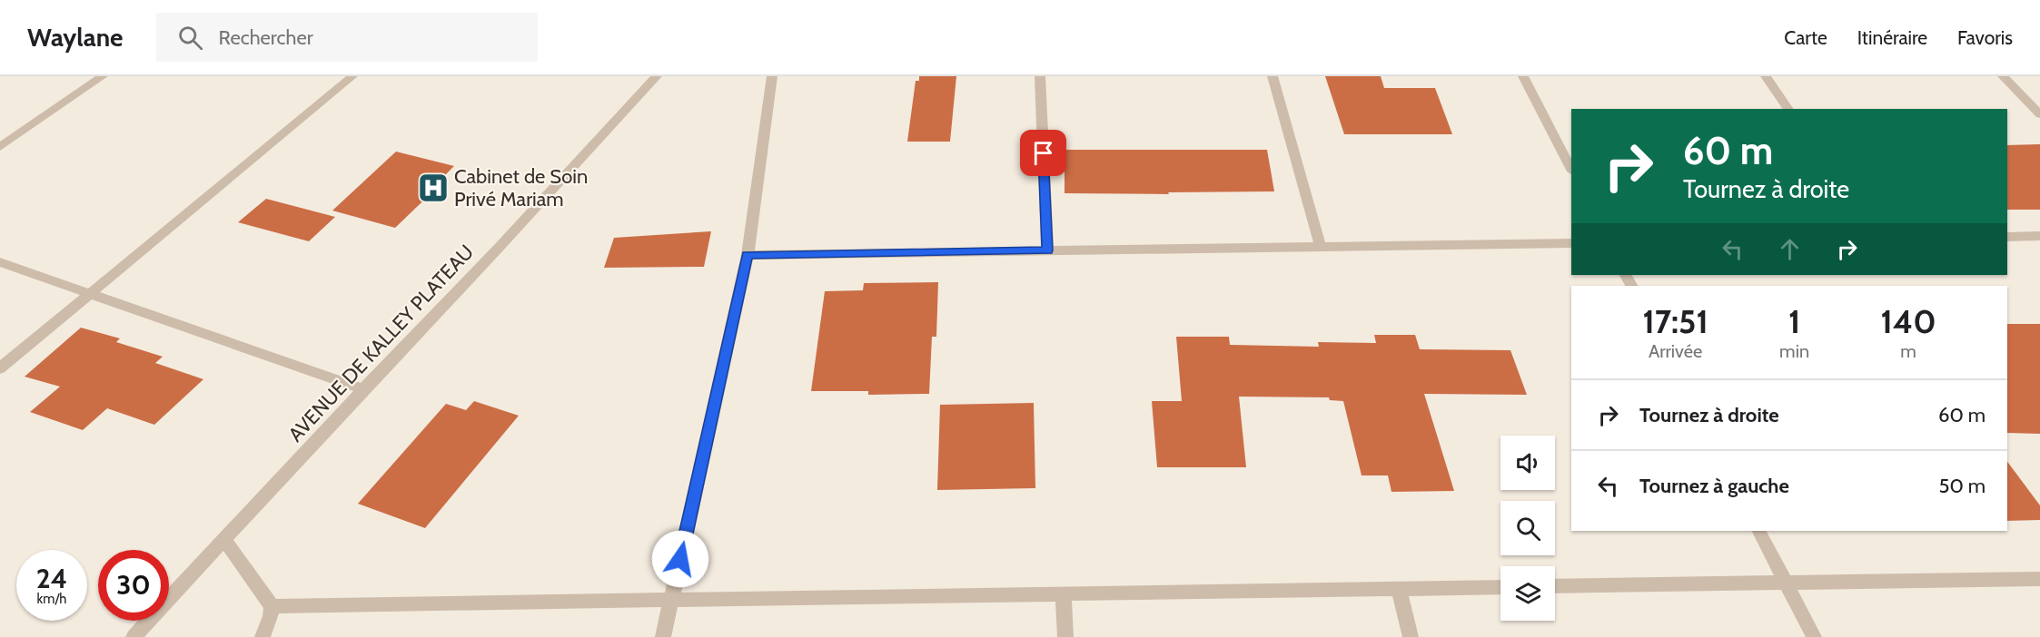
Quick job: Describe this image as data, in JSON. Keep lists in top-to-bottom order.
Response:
{
  "streets": {
    "street": ["AVENUE DE KALLEY PLATEAU"]
  },
  "places": {
    "hospital": ["Cabinet de Soin Privé Mariam"]
  },
  "page": {
    "header": "Waylane",
    "search": "Rechercher",
    "nav": ["Carte", "Itinéraire", "Favoris"],
    "turn": ["60 m", "Tournez à droite"],
    "eta": [
      "17:51",
      "Arrivée",
      "1",
      "min",
      "140",
      "m"
    ],
    "list": [
      {
        "name": "Tournez à droite",
        "value": "60 m"
      },
      {
        "name": "Tournez à gauche",
        "value": "50 m"
      }
    ],
    "speed": "24 km/h",
    "limit": "30"
  }
}
